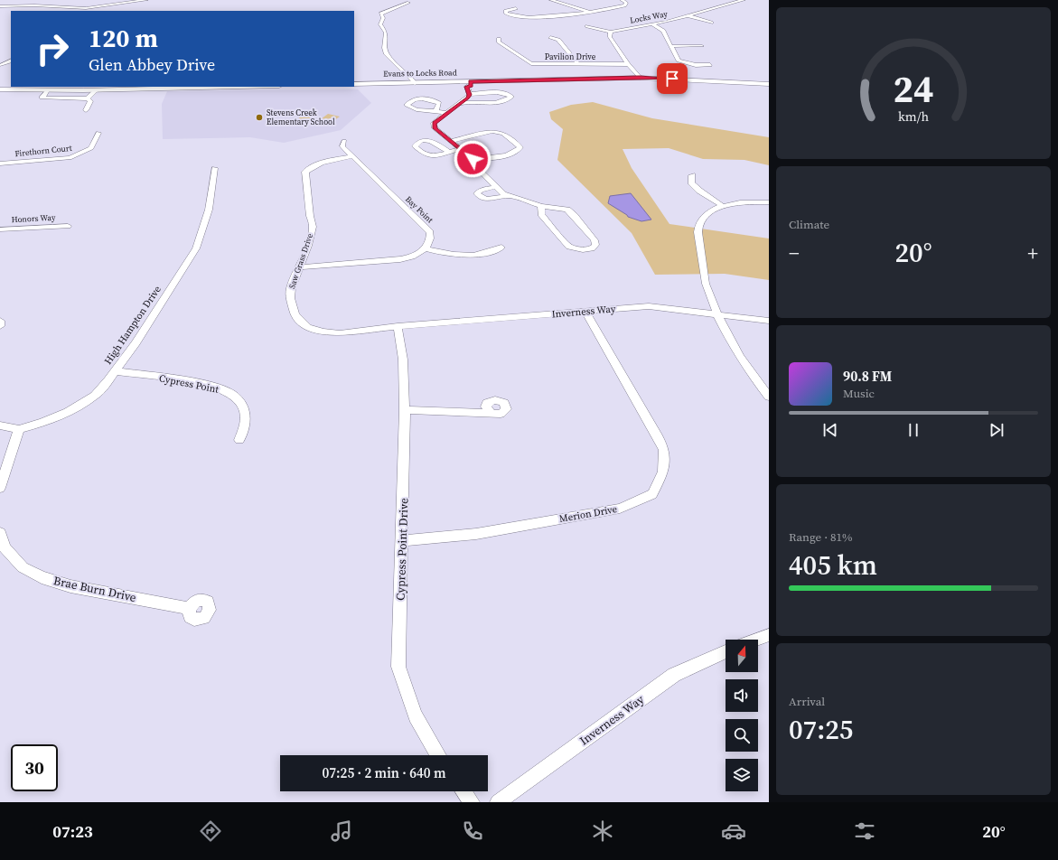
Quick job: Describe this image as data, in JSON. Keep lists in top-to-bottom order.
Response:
{
  "streets": {
    "street": [
      "Locks Way",
      "Pavilion Drive",
      "Evans to Locks Road",
      "Firethorn Court",
      "Bay Point",
      "Honors Way",
      "Saw Grass Drive",
      "Inverness Way",
      "High Hampton Drive",
      "Cypress Point",
      "Merion Drive",
      "Cypress Point Drive",
      "Brae Burn Drive"
    ]
  },
  "crossings": [
    ["Bay Point", "Saw Grass Drive"],
    ["Saw Grass Drive", "Inverness Way"],
    ["Saw Grass Drive", "Cypress Point Drive"],
    ["Inverness Way", "Merion Drive"],
    ["Inverness Way", "Cypress Point Drive"],
    ["High Hampton Drive", "Cypress Point"],
    ["Merion Drive", "Cypress Point Drive"]
  ],
  "places": ["Stevens Creek Elementary School"],
  "north": "top",
  "page": {
    "turn": ["120 m", "Glen Abbey Drive"],
    "tile": [
      "Climate",
      ["Range · 81%", "405 km"],
      ["Arrival", "07:25"]
    ],
    "heat": ["−", "20°", "+"],
    "song": ["90.8 FM", "Music"],
    "limit": "30",
    "trip": "07:25 · 2 min · 640 m",
    "tabs": ["07:23", "20°"],
    "gauge": ["24", "km/h"]
  }
}
